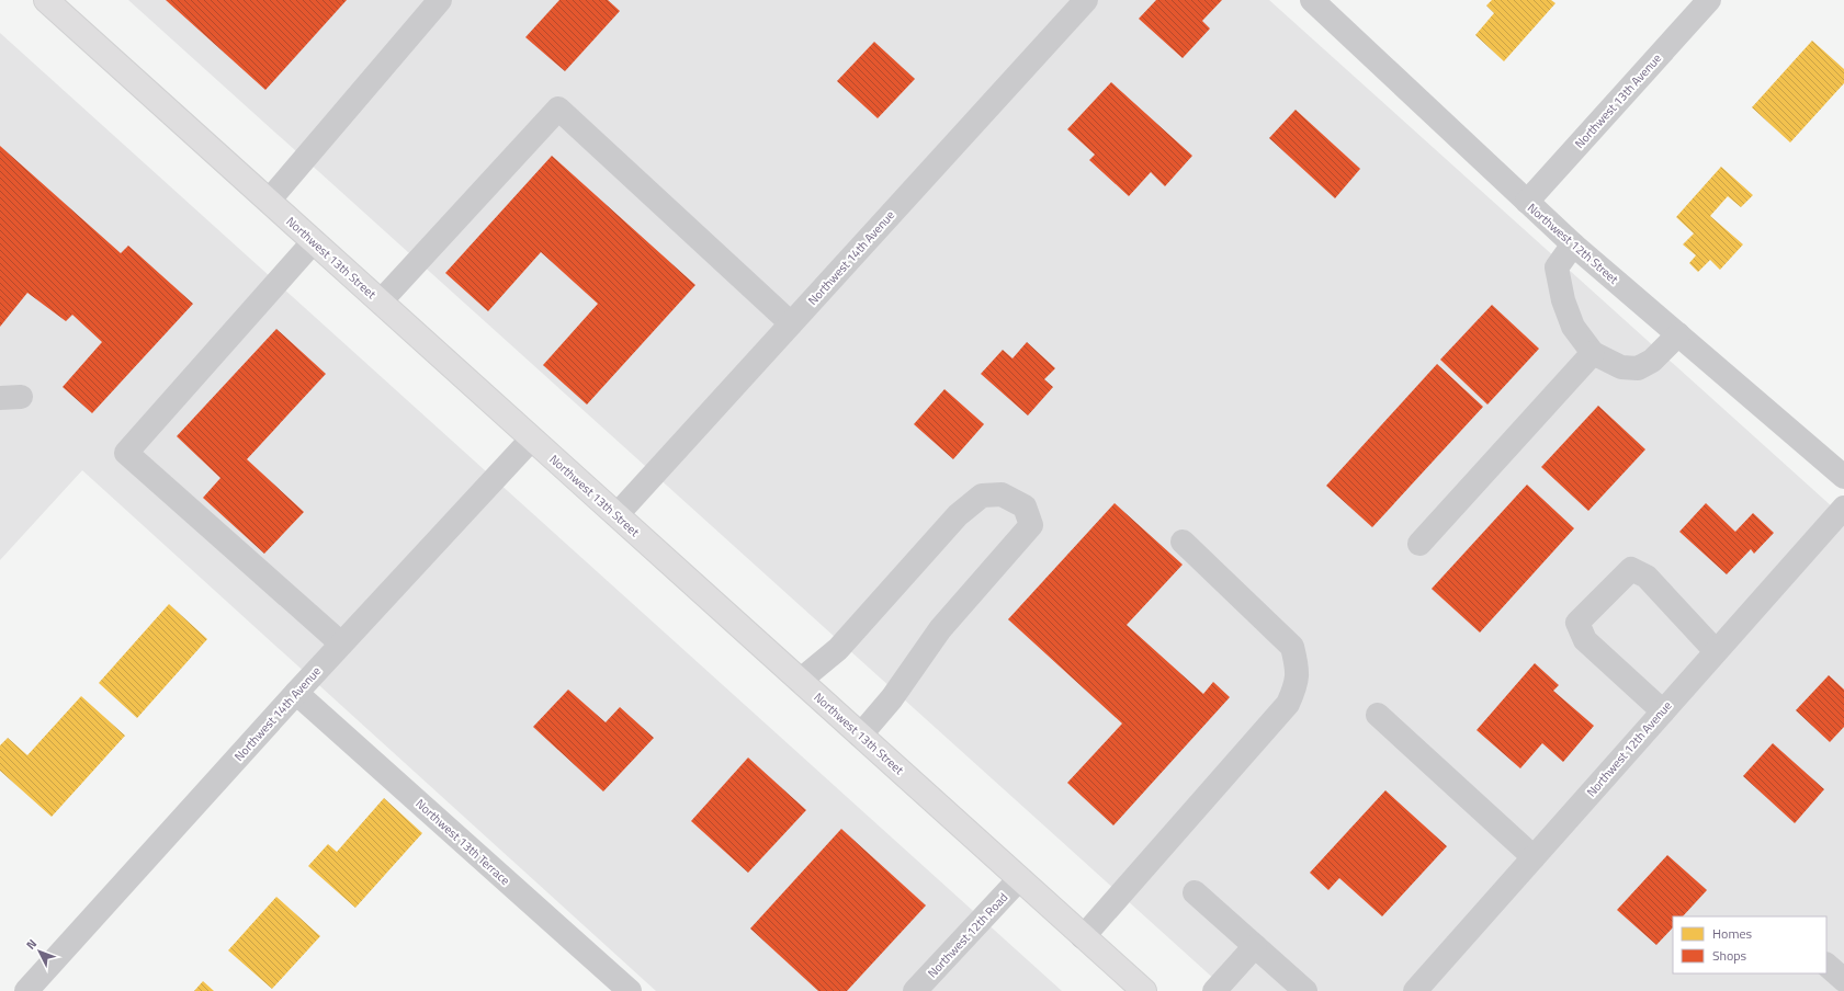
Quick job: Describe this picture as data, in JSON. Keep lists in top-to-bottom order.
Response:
{
  "streets": {
    "main road": ["Northwest 13th Street"],
    "street": [
      "Northwest 13th Avenue",
      "Northwest 12th Street",
      "Northwest 14th Avenue",
      "Northwest 12th Avenue",
      "Northwest 13th Terrace",
      "Northwest 12th Road"
    ]
  },
  "crossings": [
    ["Northwest 13th Avenue", "Northwest 12th Street"],
    ["Northwest 13th Street", "Northwest 14th Avenue"],
    ["Northwest 13th Street", "Northwest 12th Road"],
    ["Northwest 14th Avenue", "Northwest 13th Terrace"]
  ],
  "legend": ["Homes", "Shops"],
  "north": "top left"
}
